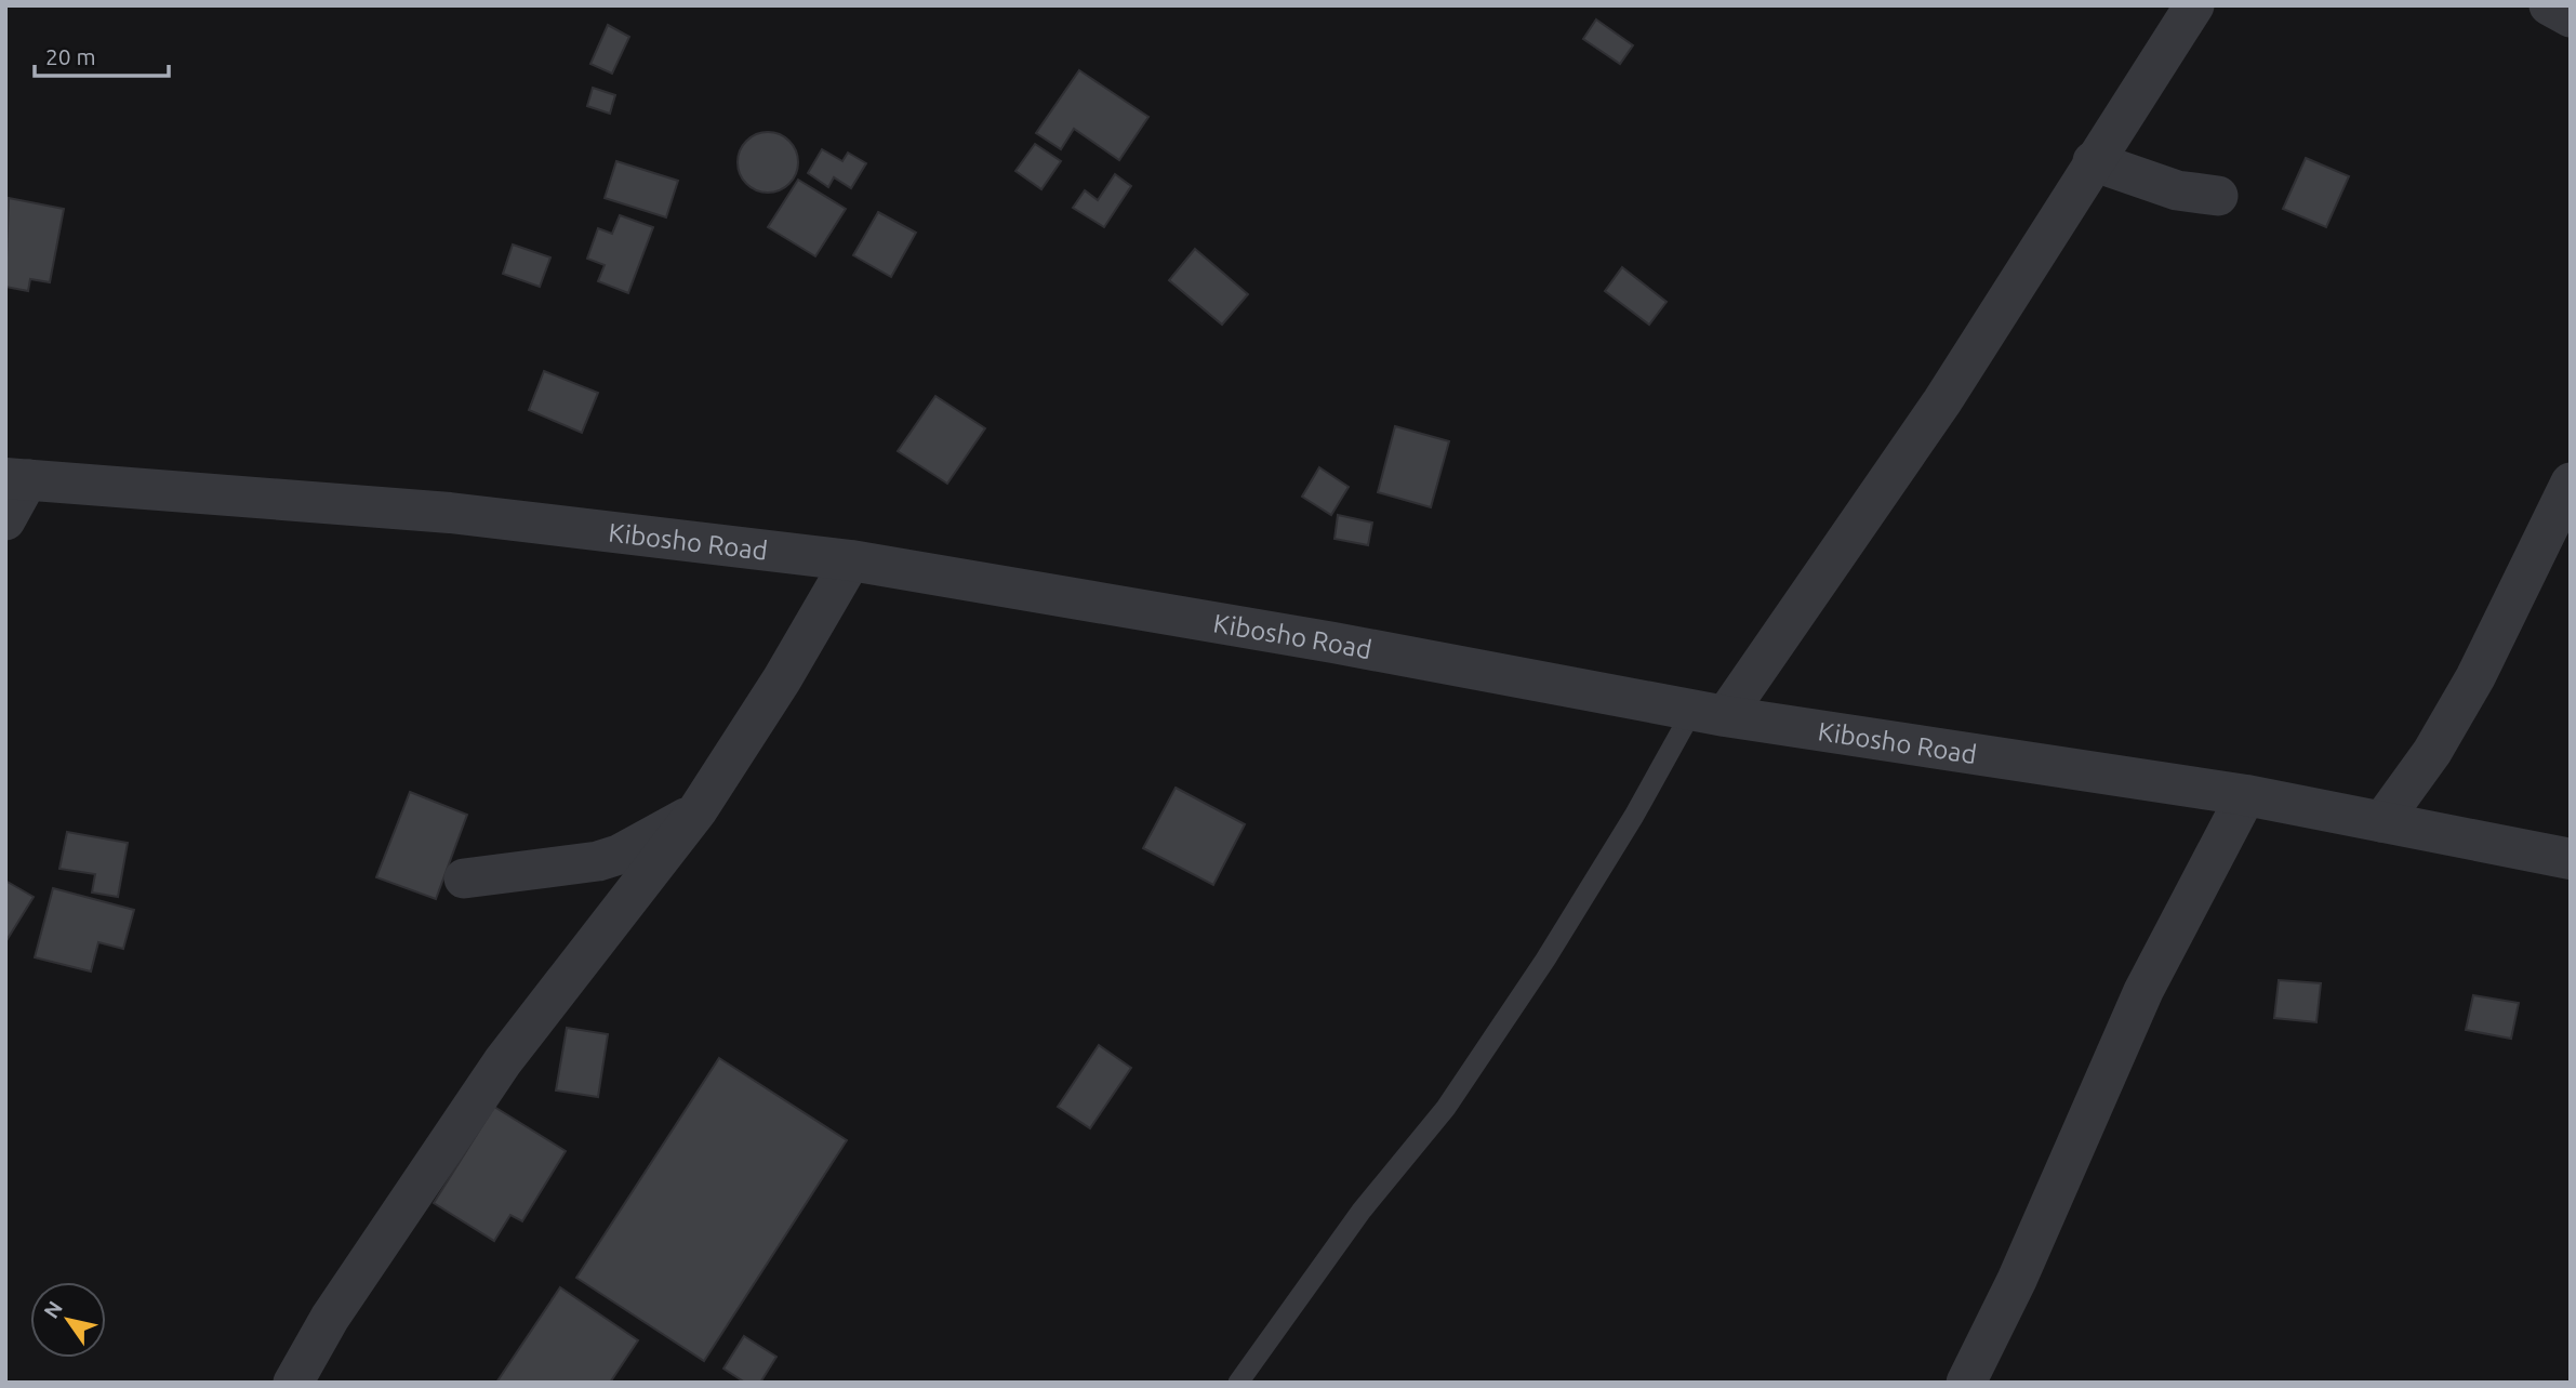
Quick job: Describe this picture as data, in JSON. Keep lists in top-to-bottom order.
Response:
{
  "streets": {
    "street": ["Kibosho Road"]
  },
  "scale_bar": "20 m",
  "north": "top left"
}
